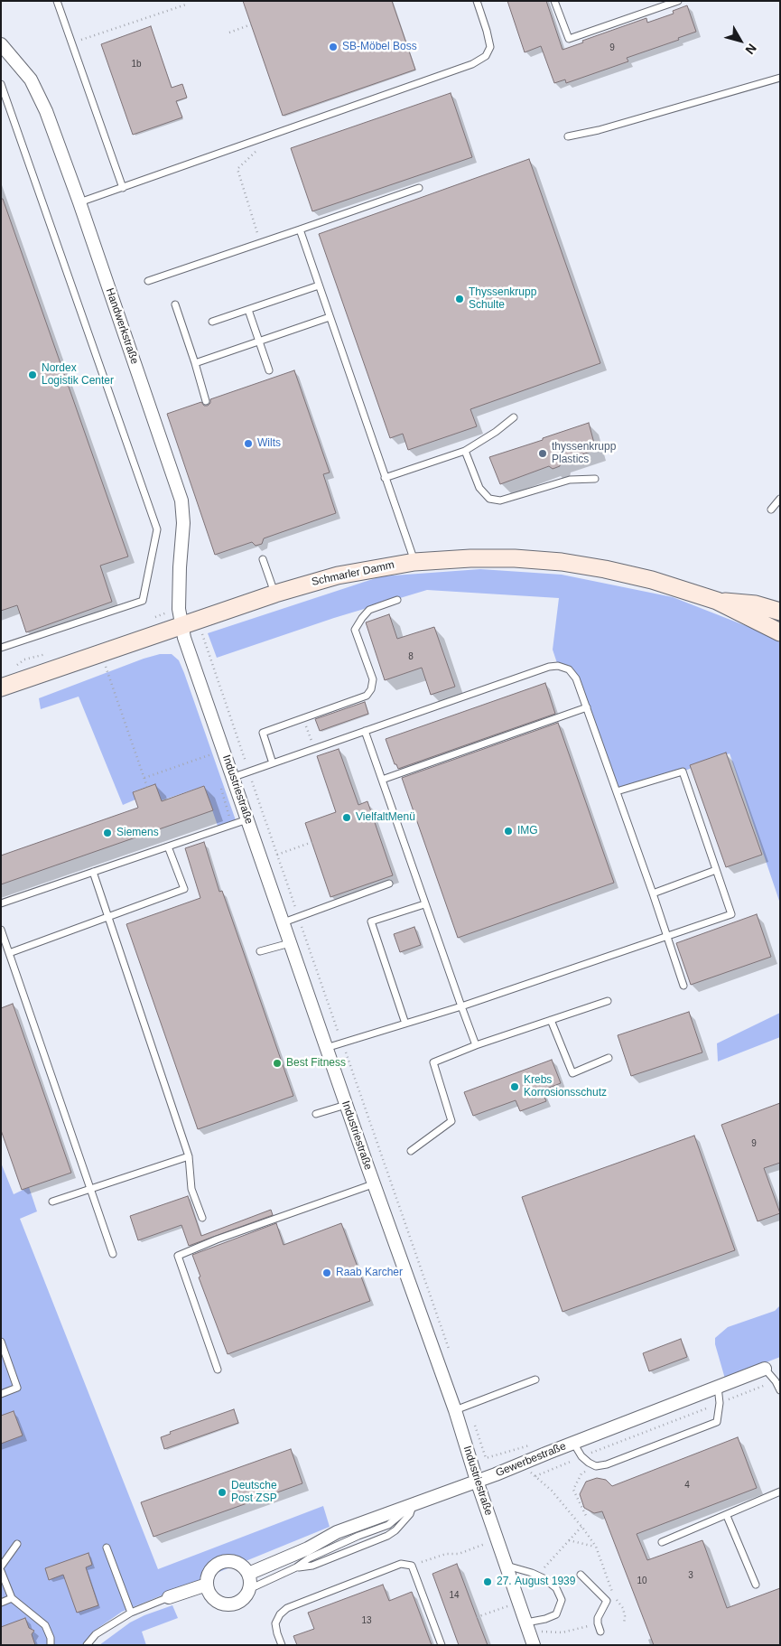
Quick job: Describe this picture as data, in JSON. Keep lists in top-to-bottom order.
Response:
{
  "streets": {
    "street": [
      "Handwerkstraße",
      "Schmarler Damm",
      "Industriestraße",
      "Gewerbestraße"
    ]
  },
  "crossings": [
    ["Handwerkstraße", "Schmarler Damm"],
    ["Handwerkstraße", "Industriestraße"],
    ["Schmarler Damm", "Industriestraße"],
    ["Industriestraße", "Gewerbestraße"]
  ],
  "places": [
    "SB-Möbel Boss",
    "Thyssenkrupp Schulte",
    "Nordex Logistik Center",
    "Wilts",
    "thyssenkrupp Plastics",
    "VielfaltMenü",
    "IMG",
    "Siemens",
    "Best Fitness",
    "Krebs Korrosionsschutz",
    "Raab Karcher",
    "Deutsche Post ZSP",
    "27. August 1939"
  ],
  "house_numbers": [
    "9",
    "1b",
    "8",
    "9",
    "4",
    "3",
    "10",
    "14",
    "13"
  ],
  "north": "bottom right"
}
